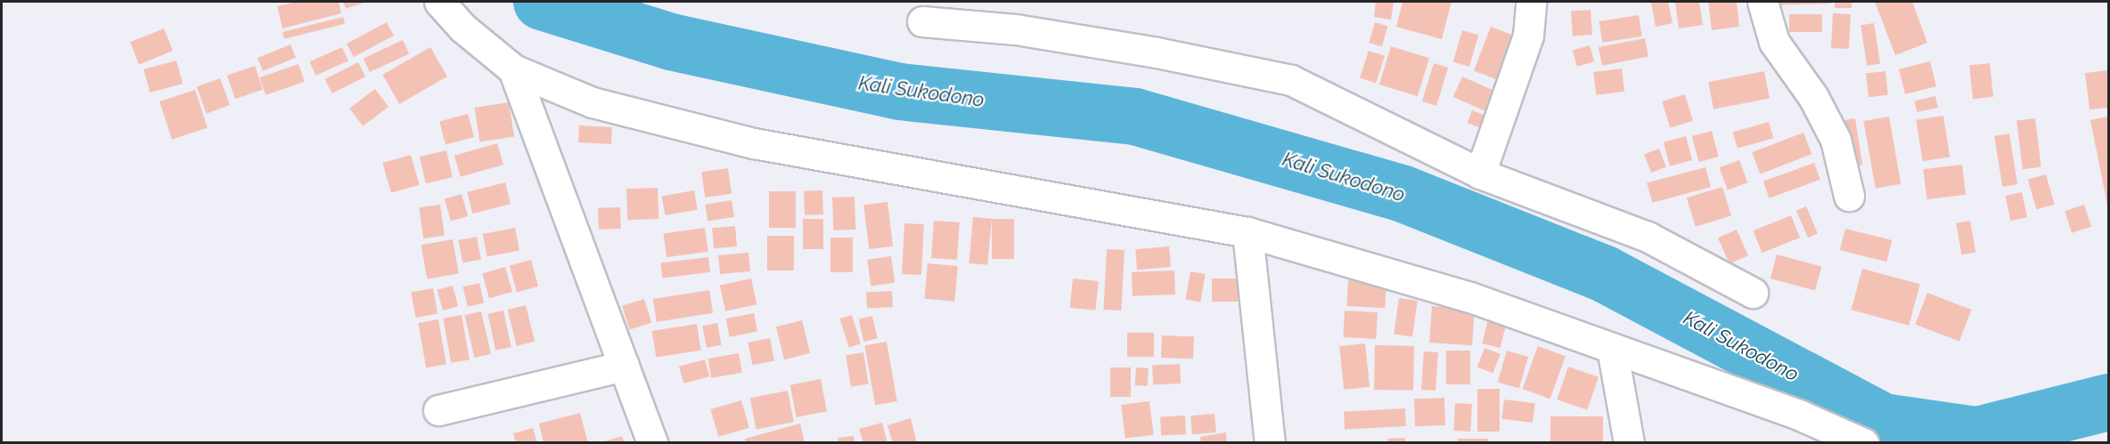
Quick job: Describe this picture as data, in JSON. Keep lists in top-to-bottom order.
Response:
{
  "water": ["Kali Sukodono"]
}
